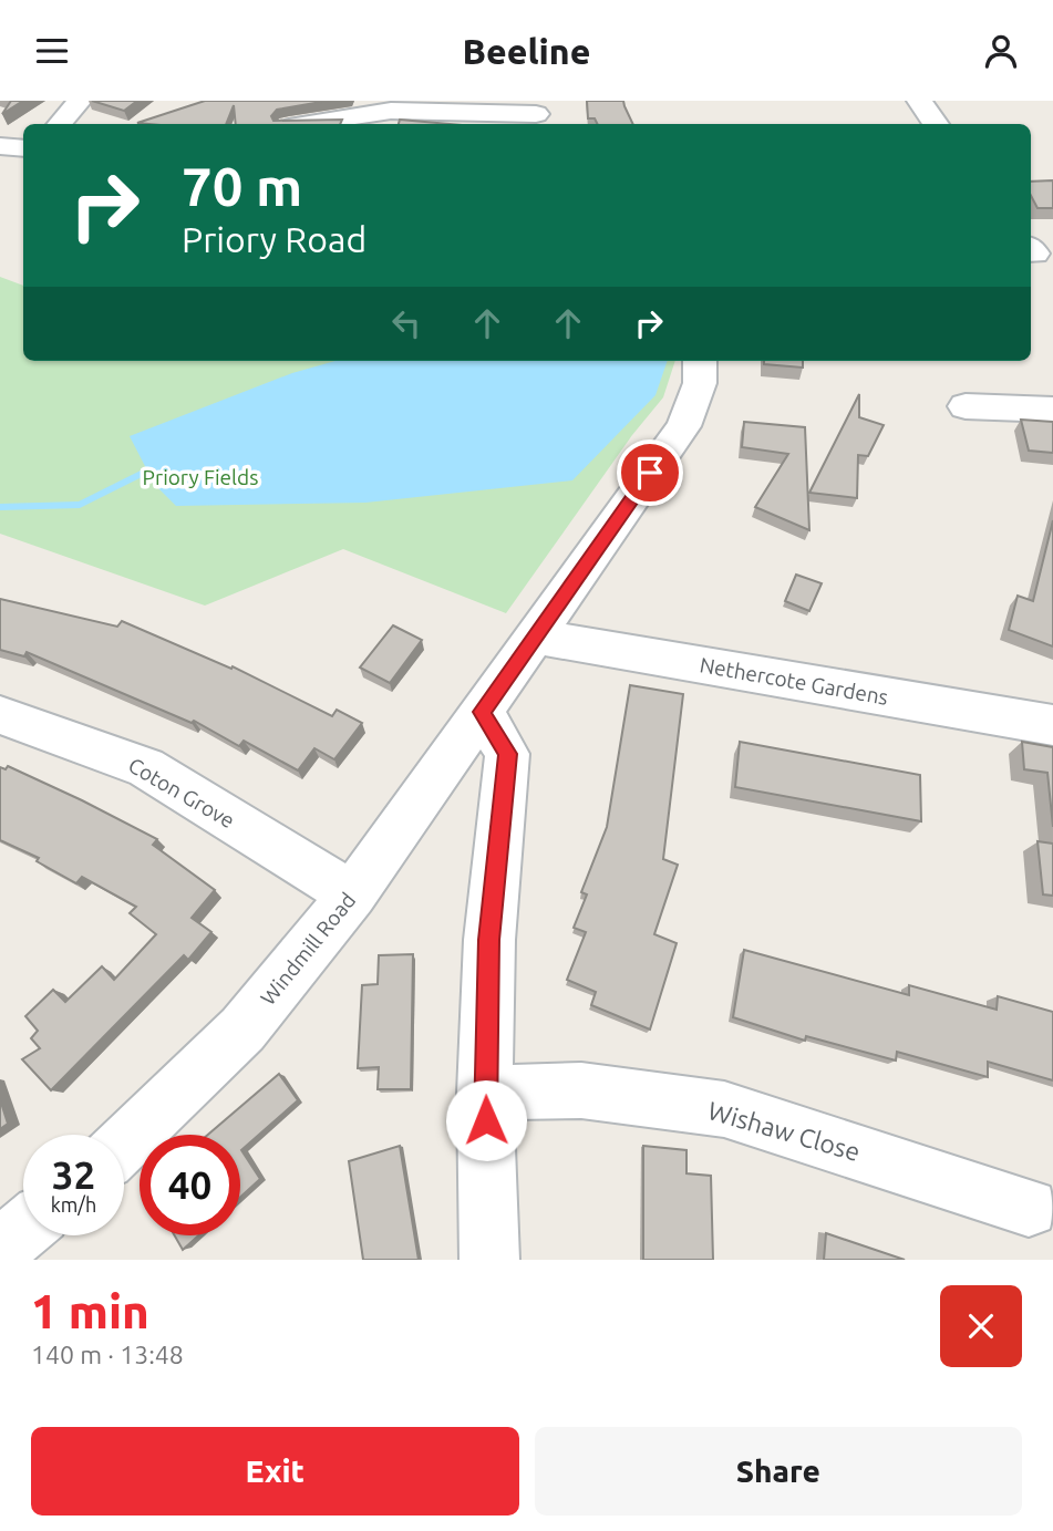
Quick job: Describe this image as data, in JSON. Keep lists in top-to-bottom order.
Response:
{
  "streets": {
    "street": [
      "Nethercote Gardens",
      "Coton Grove",
      "Windmill Road",
      "Wishaw Close"
    ]
  },
  "crossings": [
    ["Nethercote Gardens", "Windmill Road"],
    ["Coton Grove", "Windmill Road"]
  ],
  "parks": ["Priory Fields"],
  "page": {
    "header": "Beeline",
    "turn": ["70 m", "Priory Road"],
    "speed": "32 km/h",
    "limit": "40",
    "heading": ["1 min", "140 m · 13:48"],
    "buttons": ["Exit", "Share"]
  }
}
